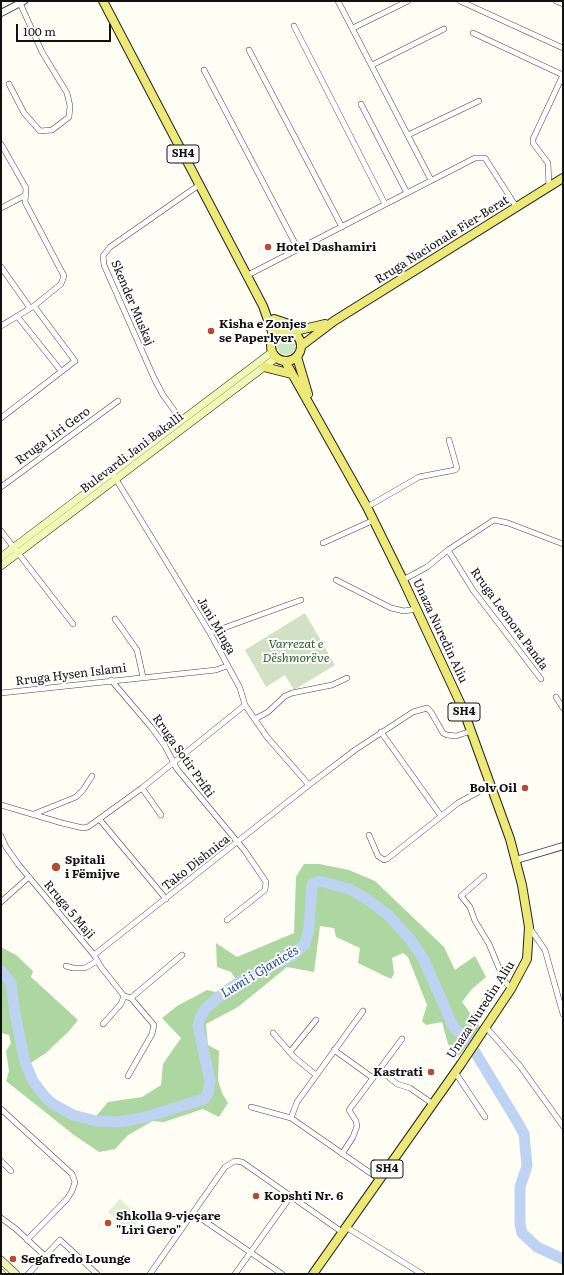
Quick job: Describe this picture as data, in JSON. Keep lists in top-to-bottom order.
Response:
{
  "streets": {
    "main road": [
      "SH4",
      "Rruga Nacionale Fier-Berat",
      "Bulevardi Jani Bakalli",
      "Unaza Nuredin Aliu"
    ],
    "street": [
      "Skender Muskaj",
      "Rruga Liri Gero",
      "Rruga Leonora Panda",
      "Jani Minga",
      "Rruga Hysen Islami",
      "Rruga Sotir Prifti",
      "Tako Dishnica",
      "Rruga 5 Maji"
    ]
  },
  "crossings": [
    ["SH4", "Rruga Nacionale Fier-Berat"],
    ["SH4", "Skender Muskaj"],
    ["SH4", "Bulevardi Jani Bakalli"],
    ["SH4", "Unaza Nuredin Aliu"],
    ["Rruga Nacionale Fier-Berat", "Bulevardi Jani Bakalli"],
    ["Rruga Nacionale Fier-Berat", "Unaza Nuredin Aliu"],
    ["Skender Muskaj", "Bulevardi Jani Bakalli"],
    ["Bulevardi Jani Bakalli", "Jani Minga"],
    ["Bulevardi Jani Bakalli", "Unaza Nuredin Aliu"],
    ["Jani Minga", "Rruga Hysen Islami"],
    ["Jani Minga", "Tako Dishnica"],
    ["Unaza Nuredin Aliu", "Tako Dishnica"],
    ["Rruga Hysen Islami", "Rruga Sotir Prifti"],
    ["Rruga Sotir Prifti", "Tako Dishnica"],
    ["Tako Dishnica", "Rruga 5 Maji"]
  ],
  "water": ["Lumi i Gjanicës"],
  "parks": ["Varrezat e Dëshmorëve"],
  "places": [
    "Hotel Dashamiri",
    "Kisha e Zonjes se Paperlyer",
    "Bolv Oil",
    "Spitali i Fëmijve",
    "Kastrati",
    "Kopshti Nr. 6",
    "Shkolla 9-vjeçare \"Liri Gero\"",
    "Segafredo Lounge"
  ],
  "scale_bar": "100 m"
}
